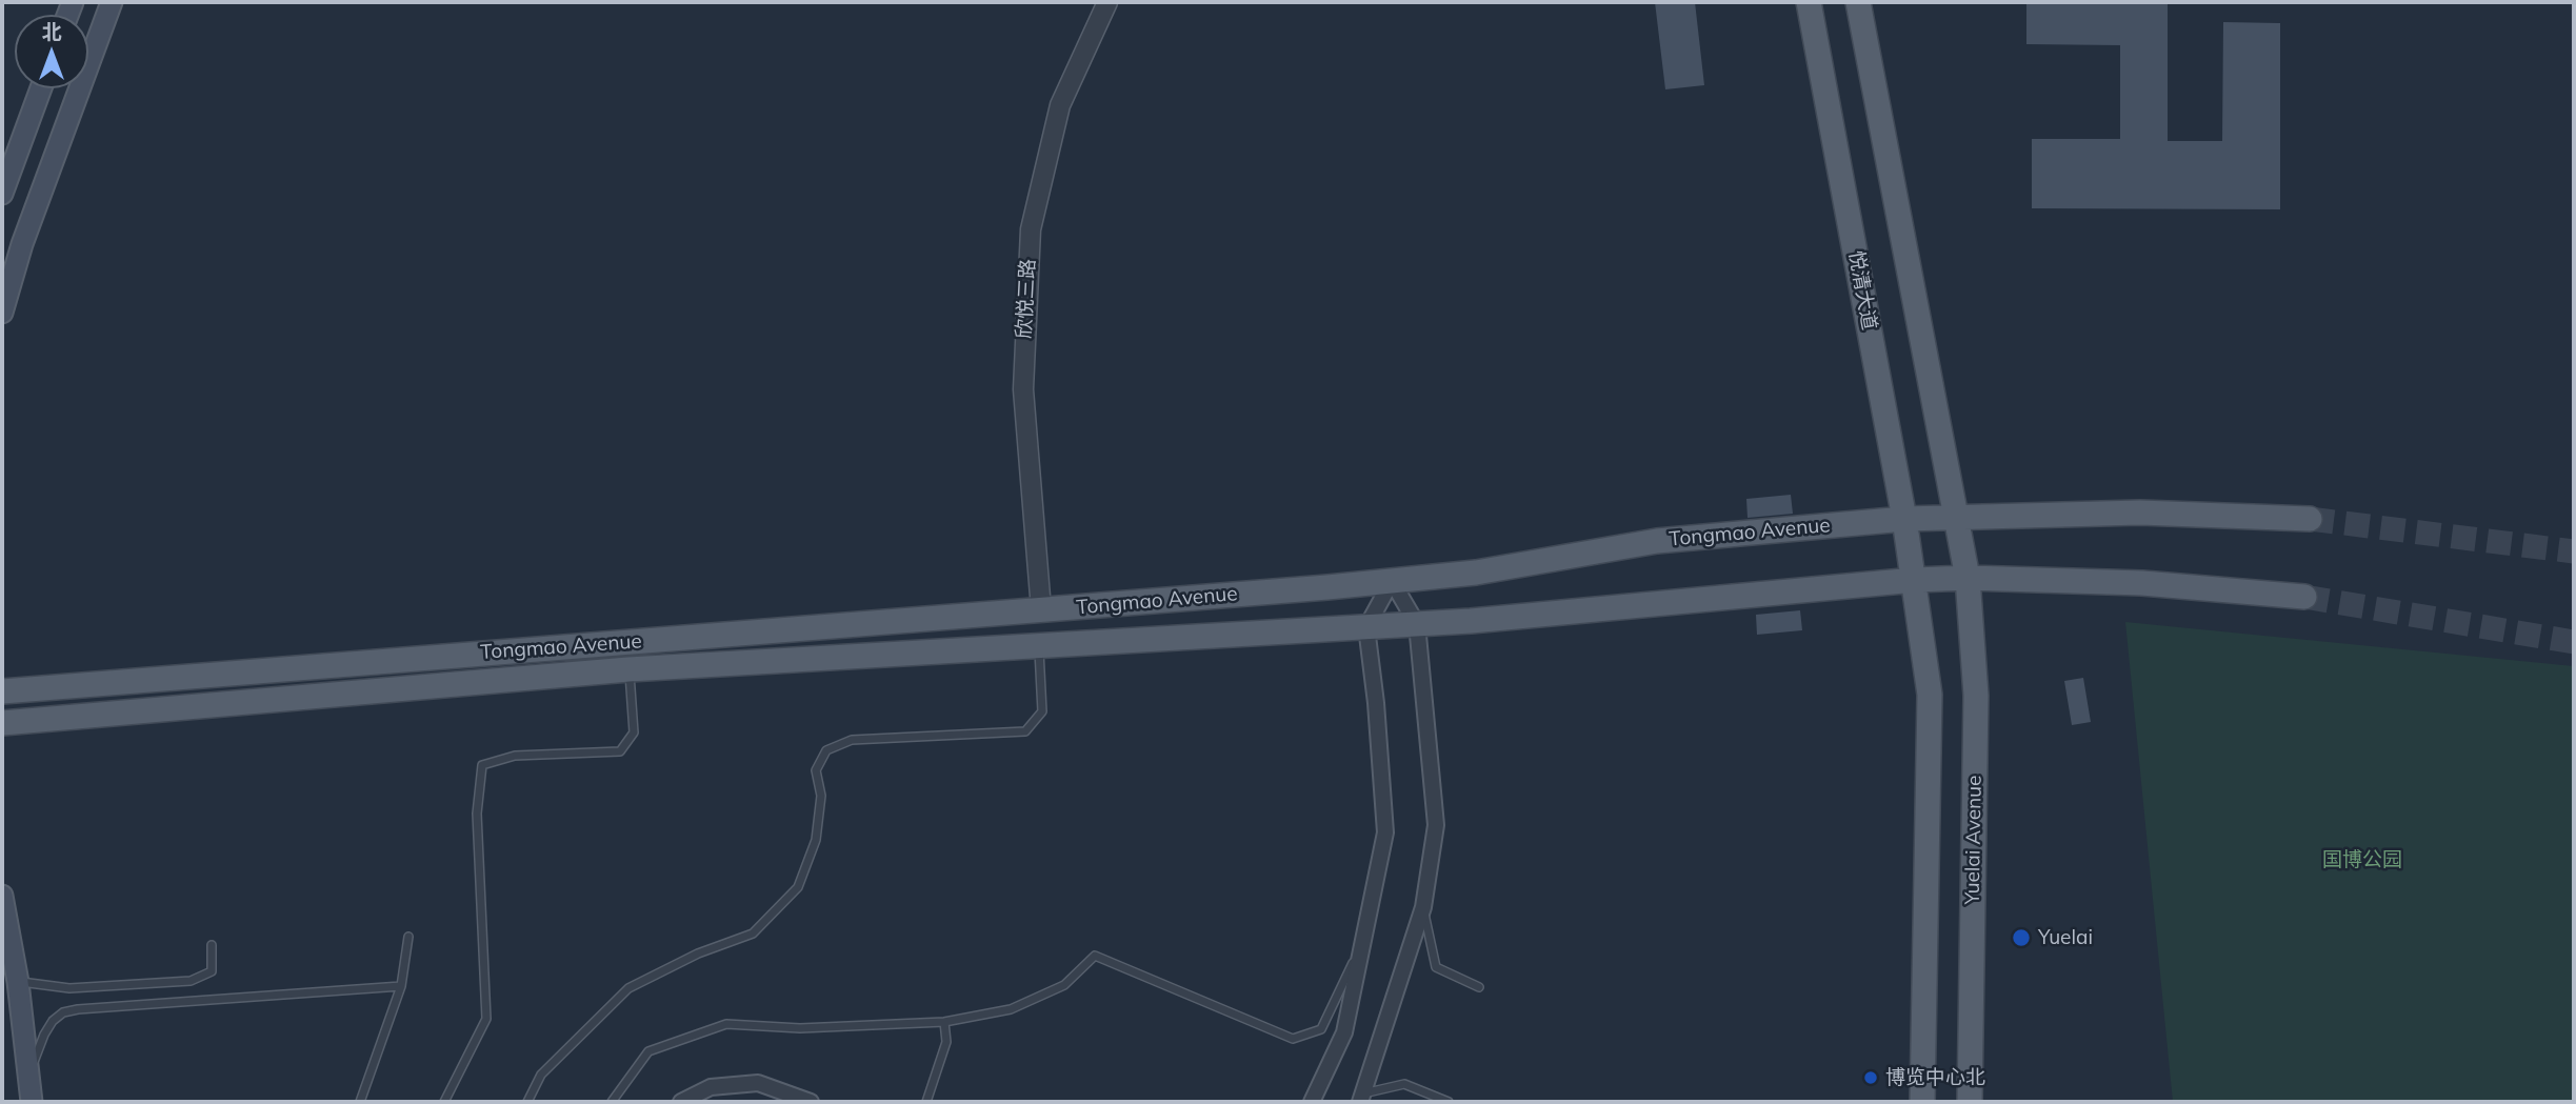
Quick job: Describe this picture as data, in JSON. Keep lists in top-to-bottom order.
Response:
{
  "streets": {
    "main road": ["悦清大道", "Tongmao Avenue", "Yuelai Avenue"],
    "street": ["欣悦三路"]
  },
  "crossings": [
    ["悦清大道", "Tongmao Avenue"],
    ["欣悦三路", "Tongmao Avenue"],
    ["Tongmao Avenue", "Yuelai Avenue"]
  ],
  "parks": ["国博公园"],
  "places": ["Yuelai", "博览中心北"],
  "north": "top"
}
